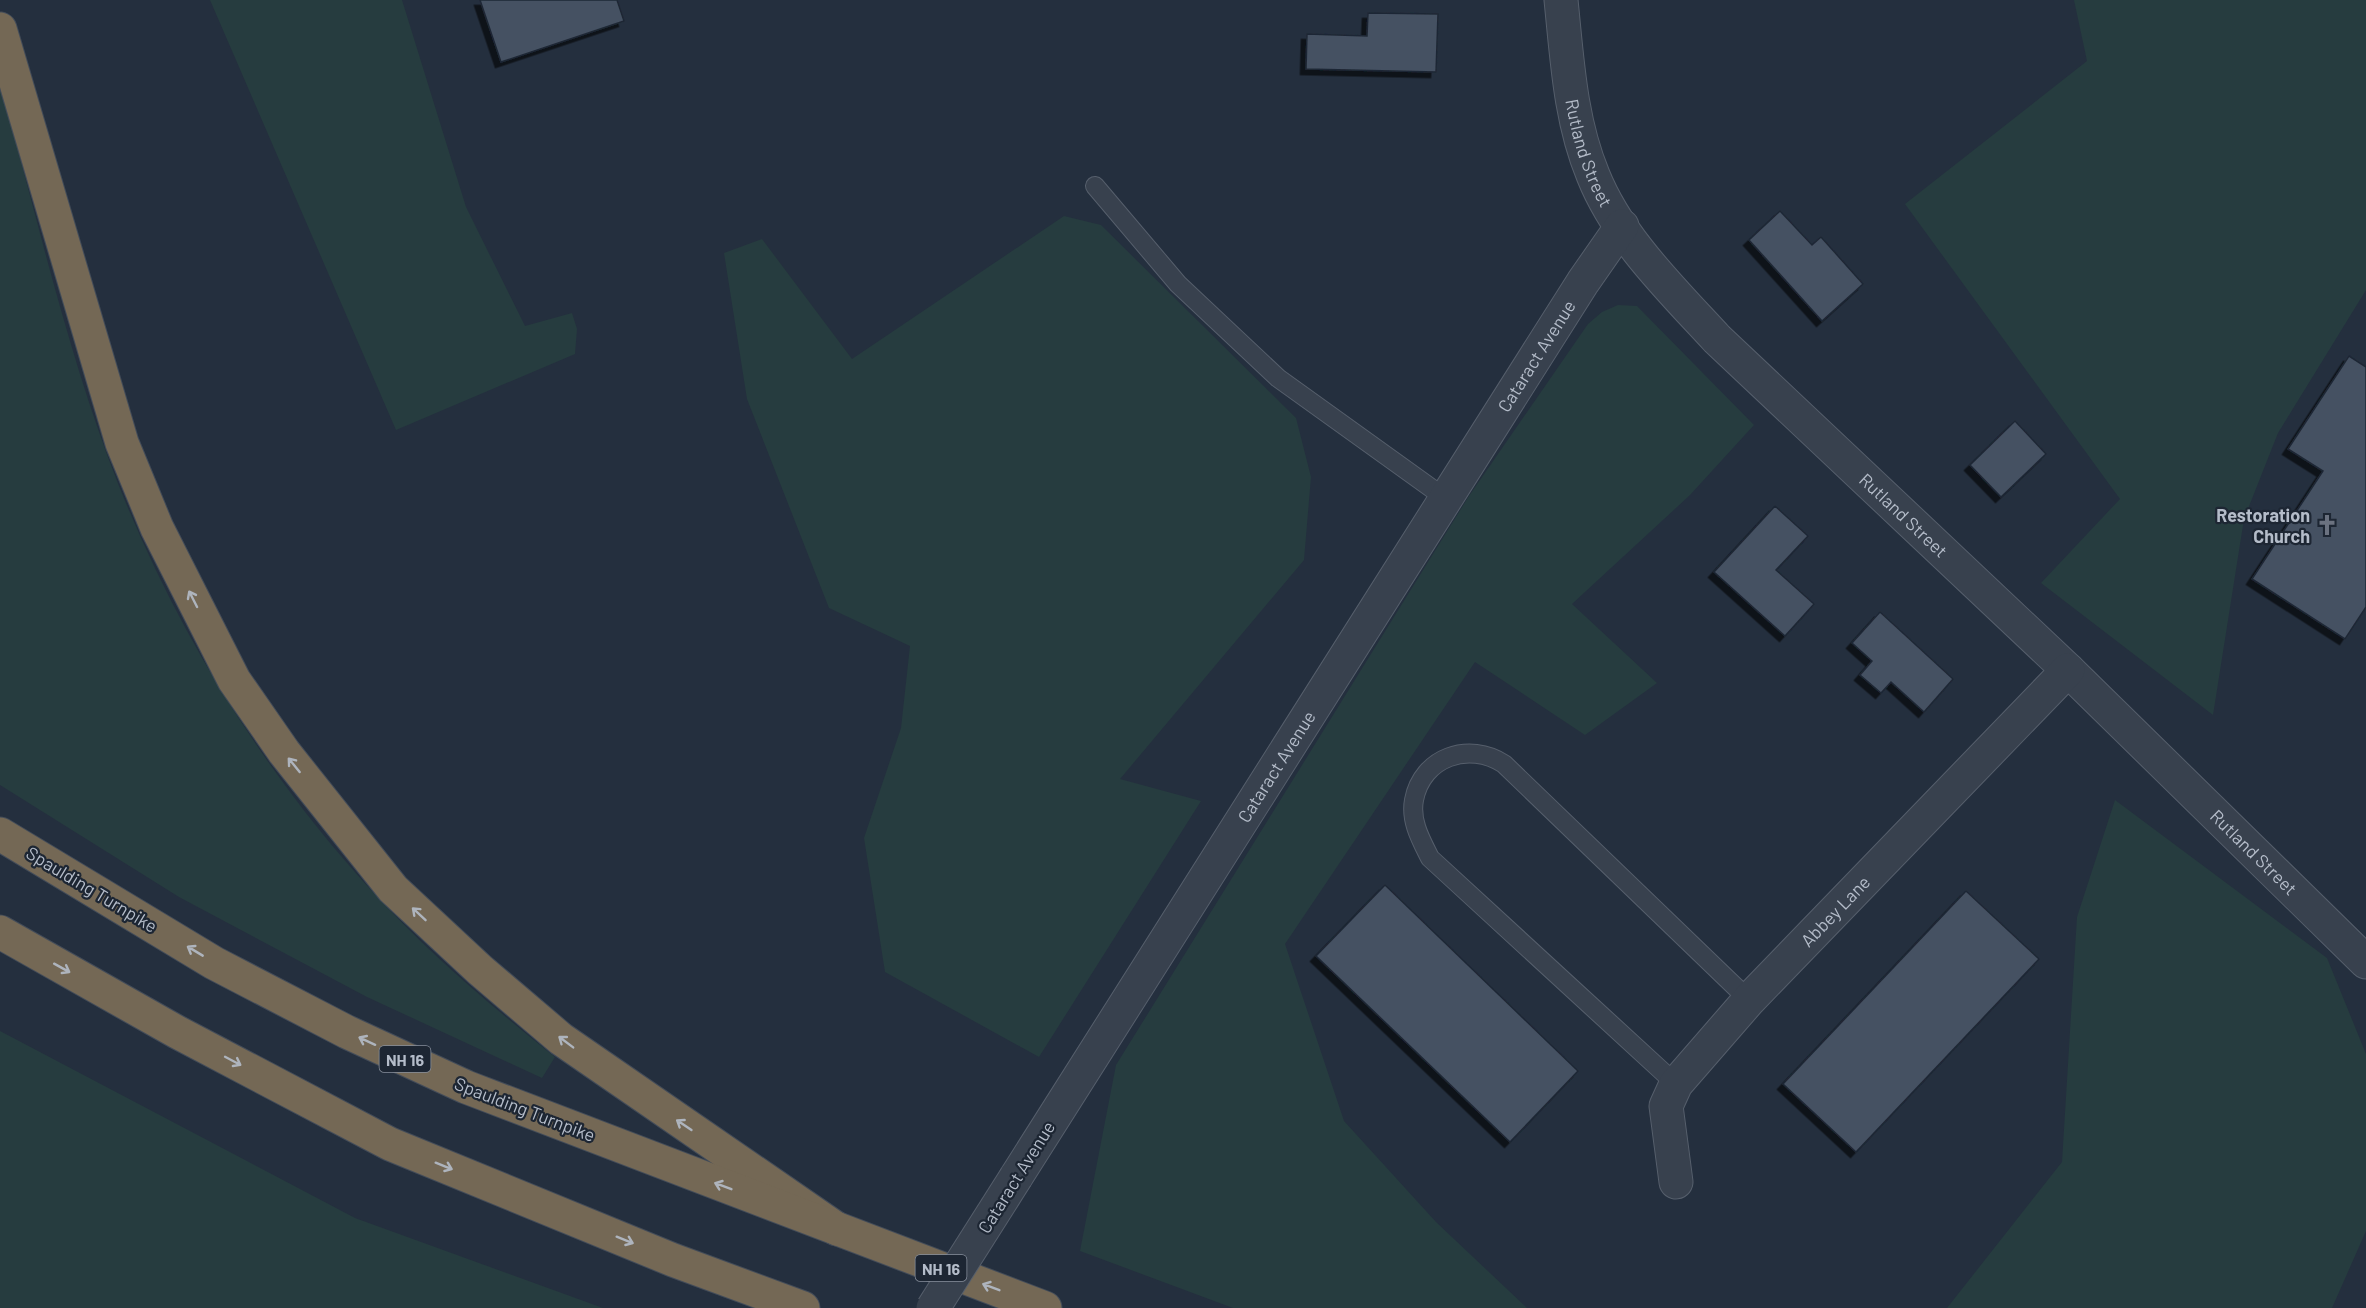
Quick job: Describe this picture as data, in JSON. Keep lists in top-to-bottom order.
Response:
{
  "streets": {
    "highway": ["Spaulding Turnpike", "NH 16"],
    "street": ["Rutland Street", "Cataract Avenue", "Abbey Lane"]
  },
  "crossings": [
    ["Rutland Street", "Cataract Avenue"],
    ["Rutland Street", "Abbey Lane"]
  ],
  "places": {
    "church": ["Restoration Church"]
  }
}
